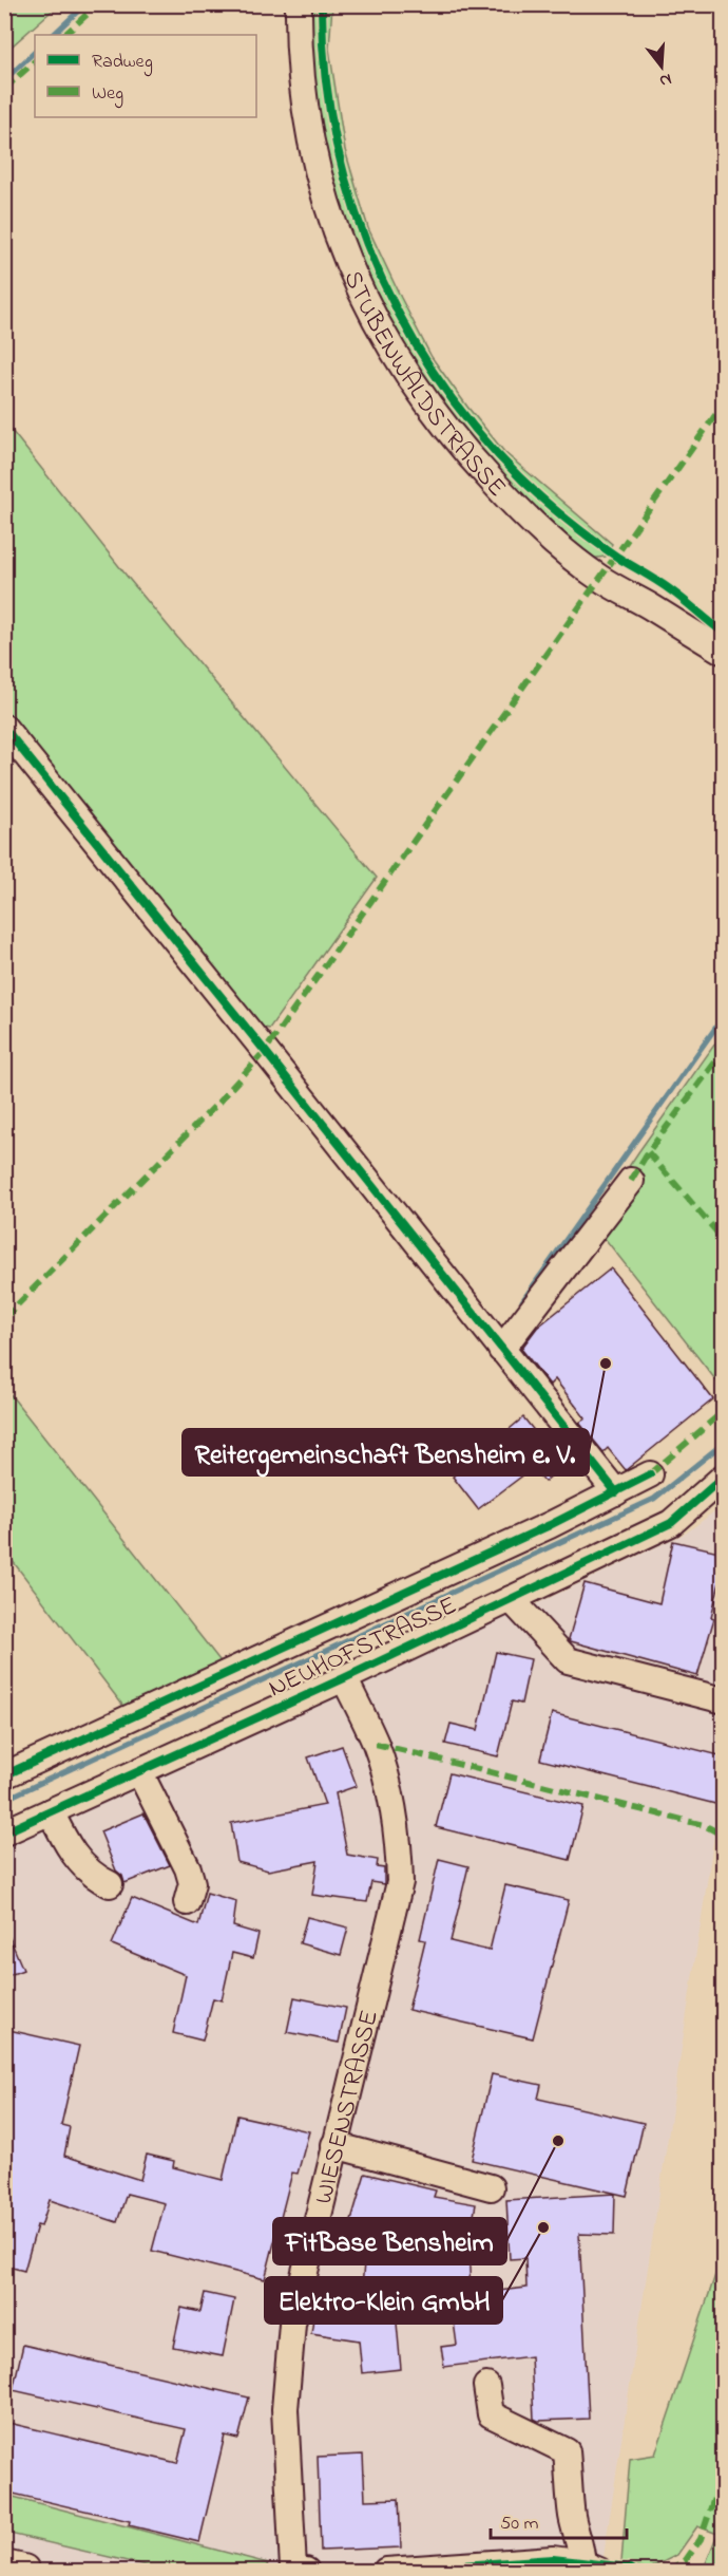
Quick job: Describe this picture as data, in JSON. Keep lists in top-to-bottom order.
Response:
{
  "streets": {
    "street": ["STUBENWALDSTRASSE", "NEUHOFSTRASSE", "WIESENSTRASSE"]
  },
  "crossings": [
    ["NEUHOFSTRASSE", "WIESENSTRASSE"]
  ],
  "places": ["Reitergemeinschaft Bensheim e. V.", "FitBase Bensheim", "Elektro-Klein GmbH"],
  "legend": ["Radweg", "Weg"],
  "scale_bar": "50 m",
  "north": "bottom"
}
